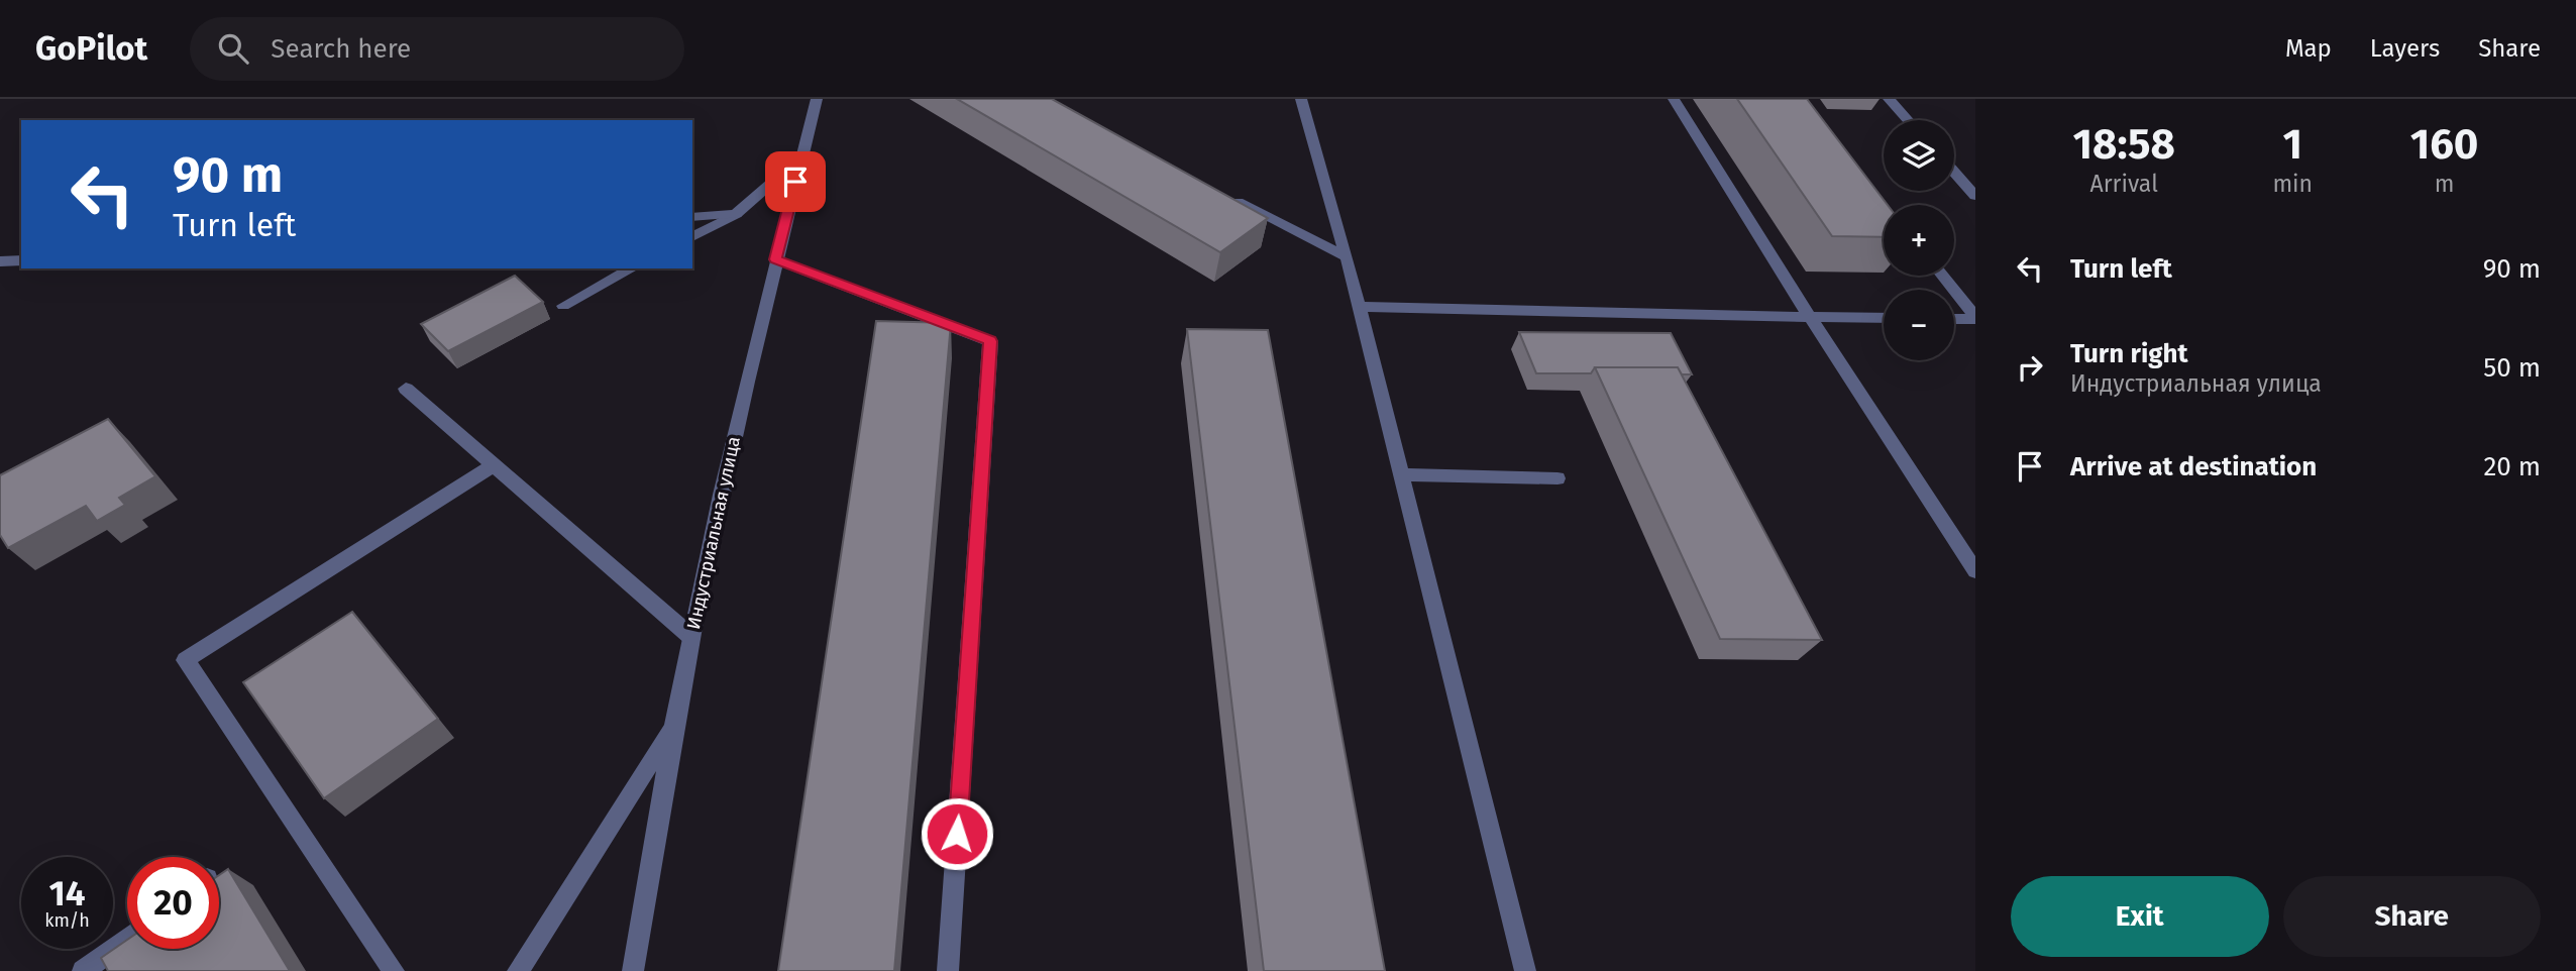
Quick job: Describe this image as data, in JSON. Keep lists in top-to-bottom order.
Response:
{
  "streets": {
    "street": ["Индустриальная улица"]
  },
  "page": {
    "header": "GoPilot",
    "search": "Search here",
    "nav": ["Map", "Layers", "Share"],
    "eta": [
      "18:58",
      "Arrival",
      "1",
      "min",
      "160",
      "m"
    ],
    "map_buttons": ["+", "−"],
    "turn": ["90 m", "Turn left"],
    "list": [
      {
        "name": "Turn left",
        "value": "90 m"
      },
      {
        "name": "Turn right",
        "note": "Индустриальная улица",
        "value": "50 m"
      },
      {
        "name": "Arrive at destination",
        "value": "20 m"
      }
    ],
    "speed": "14 km/h",
    "limit": "20",
    "buttons": ["Exit", "Share"]
  }
}
